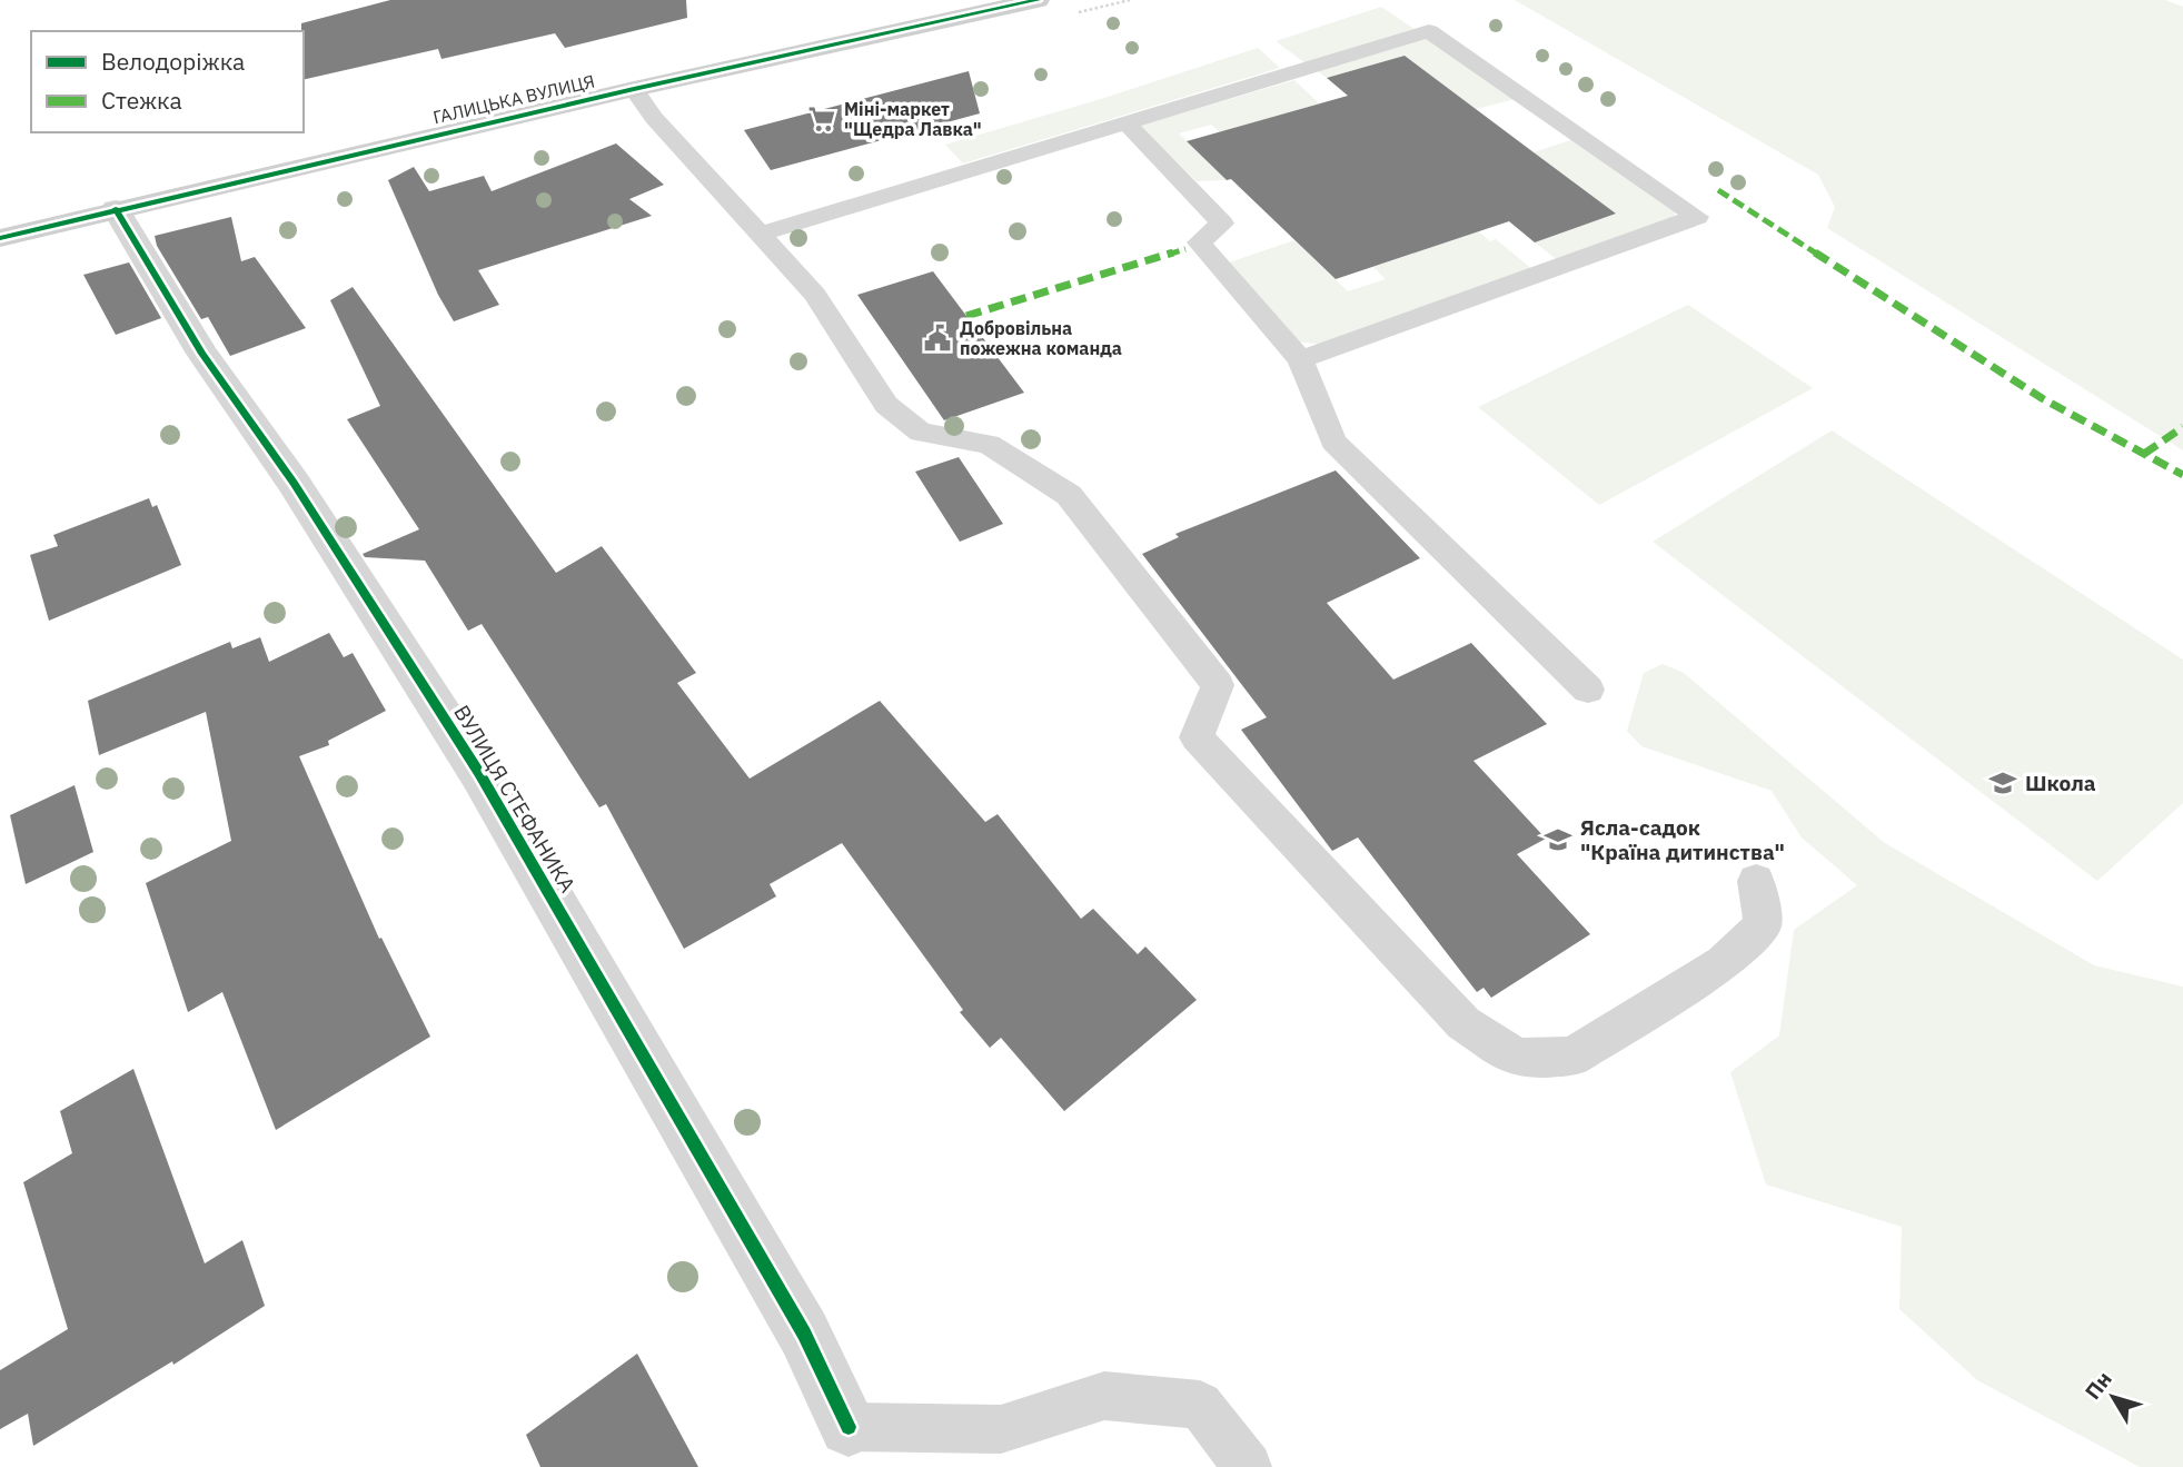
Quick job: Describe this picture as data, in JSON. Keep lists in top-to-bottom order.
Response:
{
  "streets": {
    "street": ["ГАЛИЦЬКА ВУЛИЦЯ", "ВУЛИЦЯ СТЕФАНИКА"]
  },
  "crossings": [
    ["ГАЛИЦЬКА ВУЛИЦЯ", "ВУЛИЦЯ СТЕФАНИКА"]
  ],
  "places": {
    "supermarket": ["Міні-маркет \"Щедра Лавка\""],
    "public building": ["Добровільна пожежна команда"],
    "school or university": ["Школа", "Ясла-садок \"Країна дитинства\""]
  },
  "legend": ["Велодоріжка", "Стежка"],
  "north": "top left"
}
